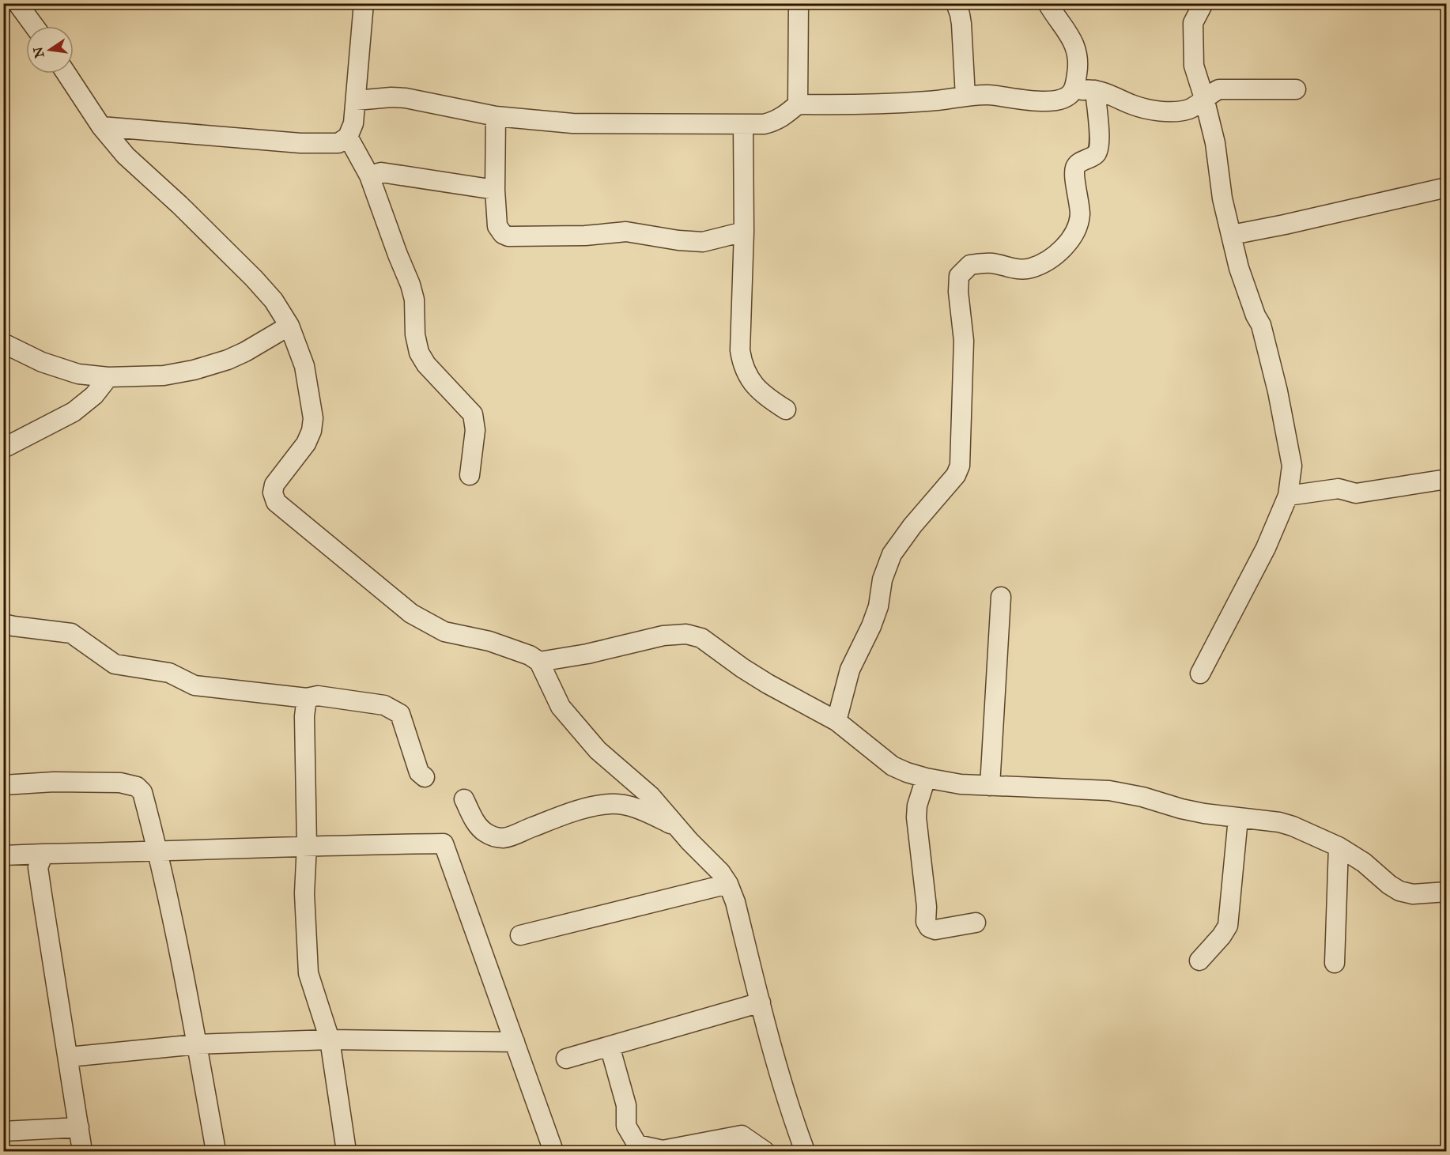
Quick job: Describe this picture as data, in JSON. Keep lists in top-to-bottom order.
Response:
{
  "north": "left"
}
